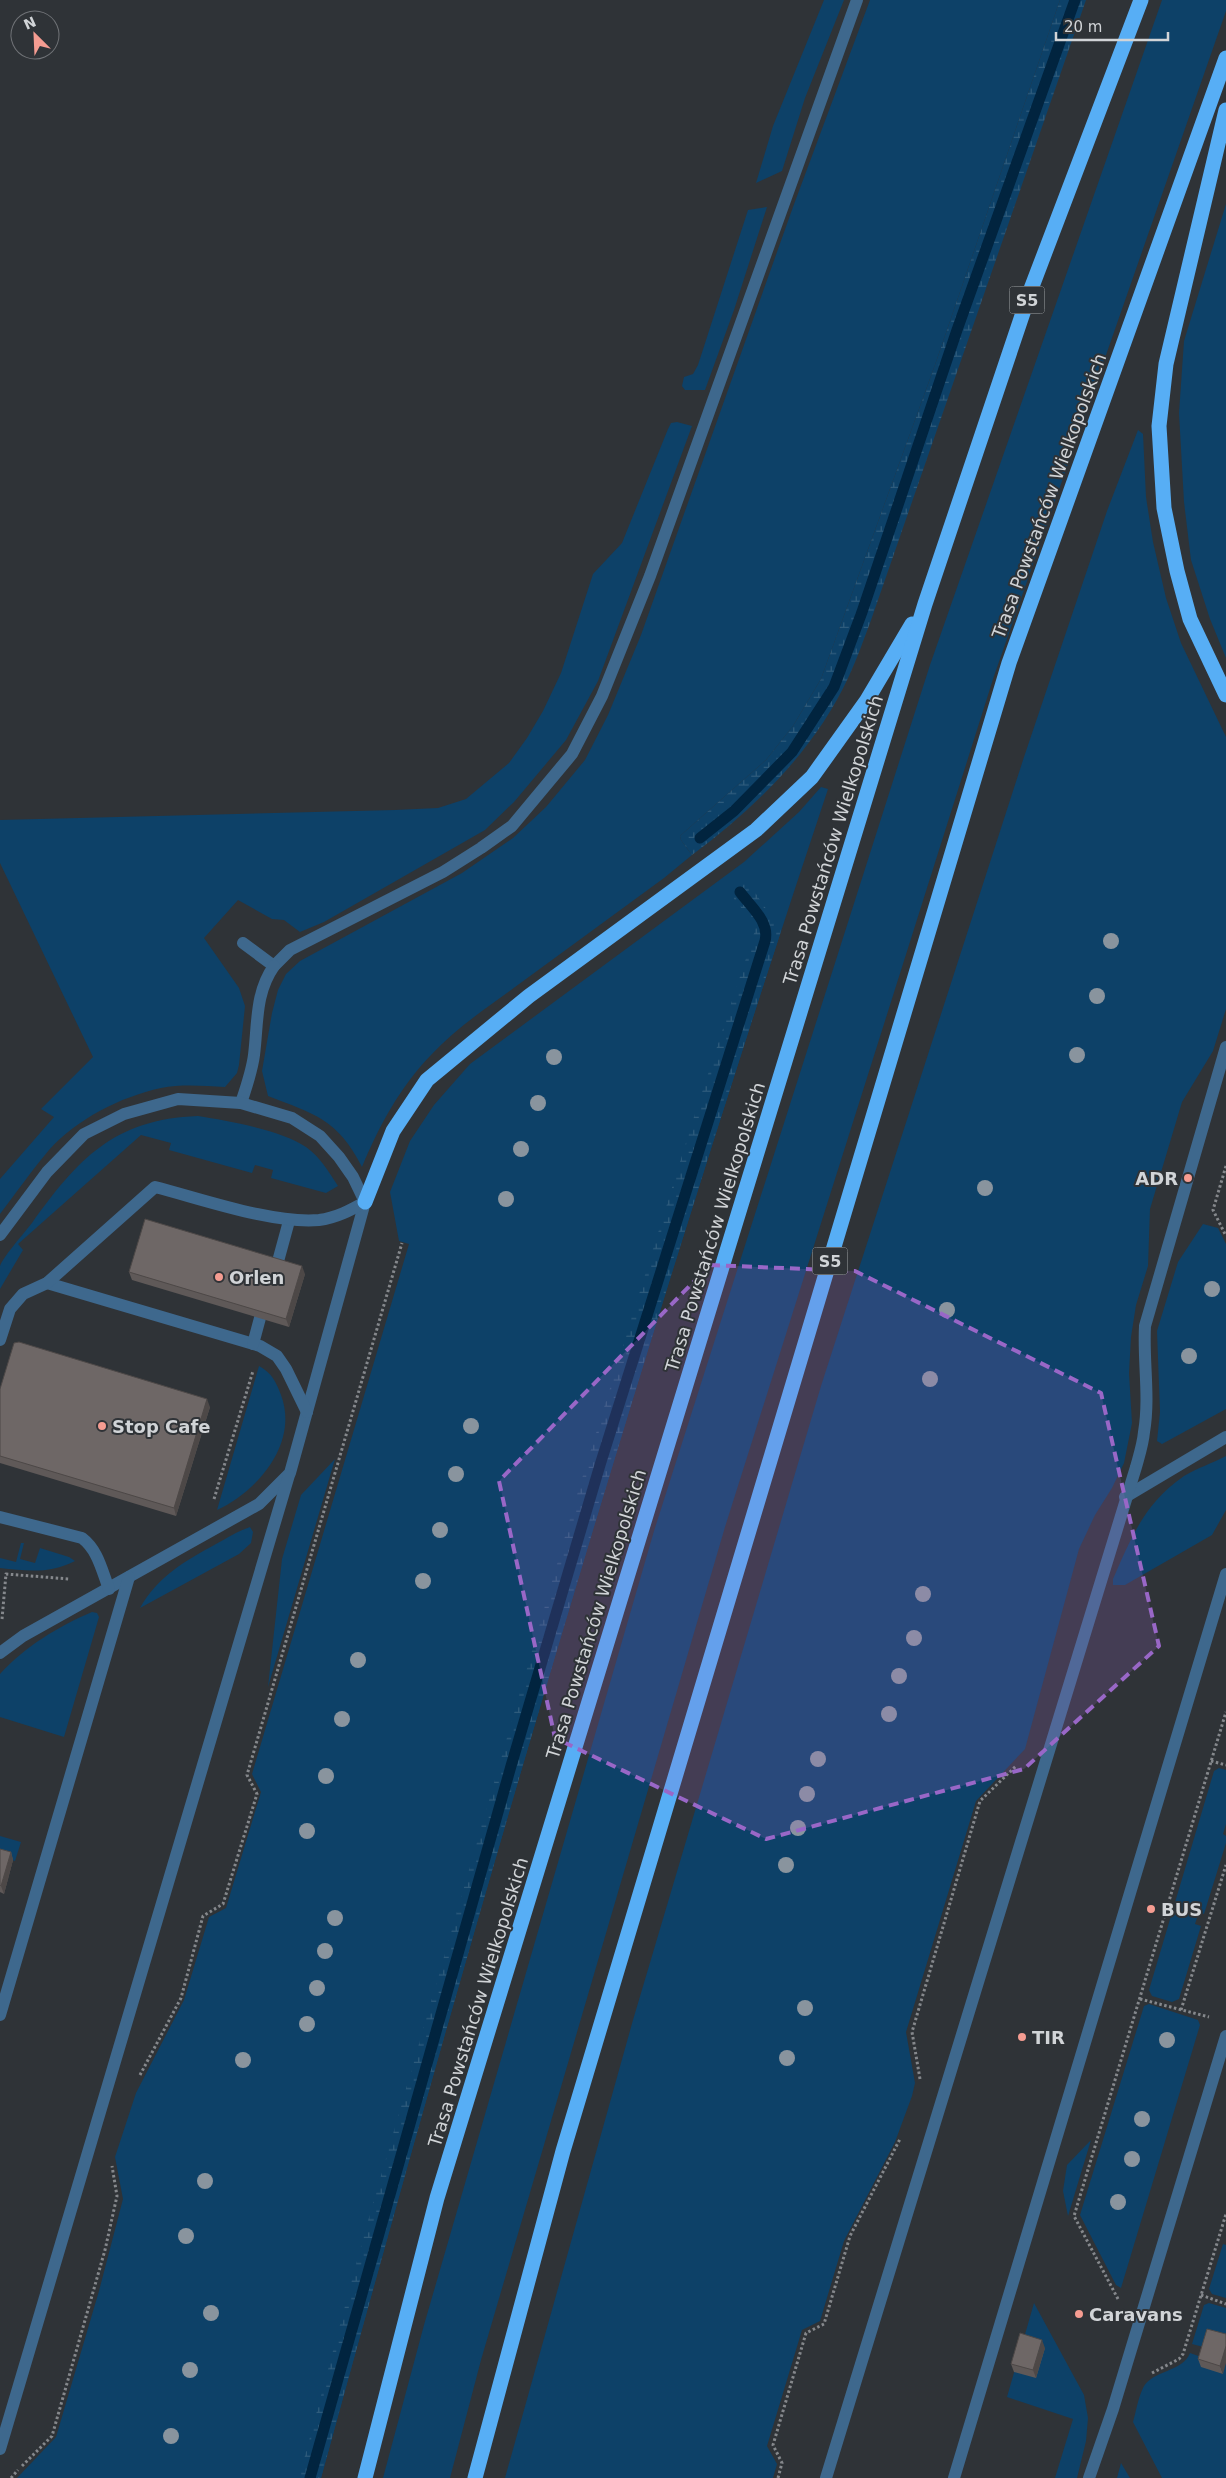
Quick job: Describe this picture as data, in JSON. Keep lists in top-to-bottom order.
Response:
{
  "streets": {
    "highway": ["S5", "Trasa Powstańców Wielkopolskich"]
  },
  "places": [
    "ADR",
    "Orlen",
    "Stop Cafe",
    "BUS",
    "TIR",
    "Caravans"
  ],
  "scale_bar": "20 m",
  "north": "top left"
}
